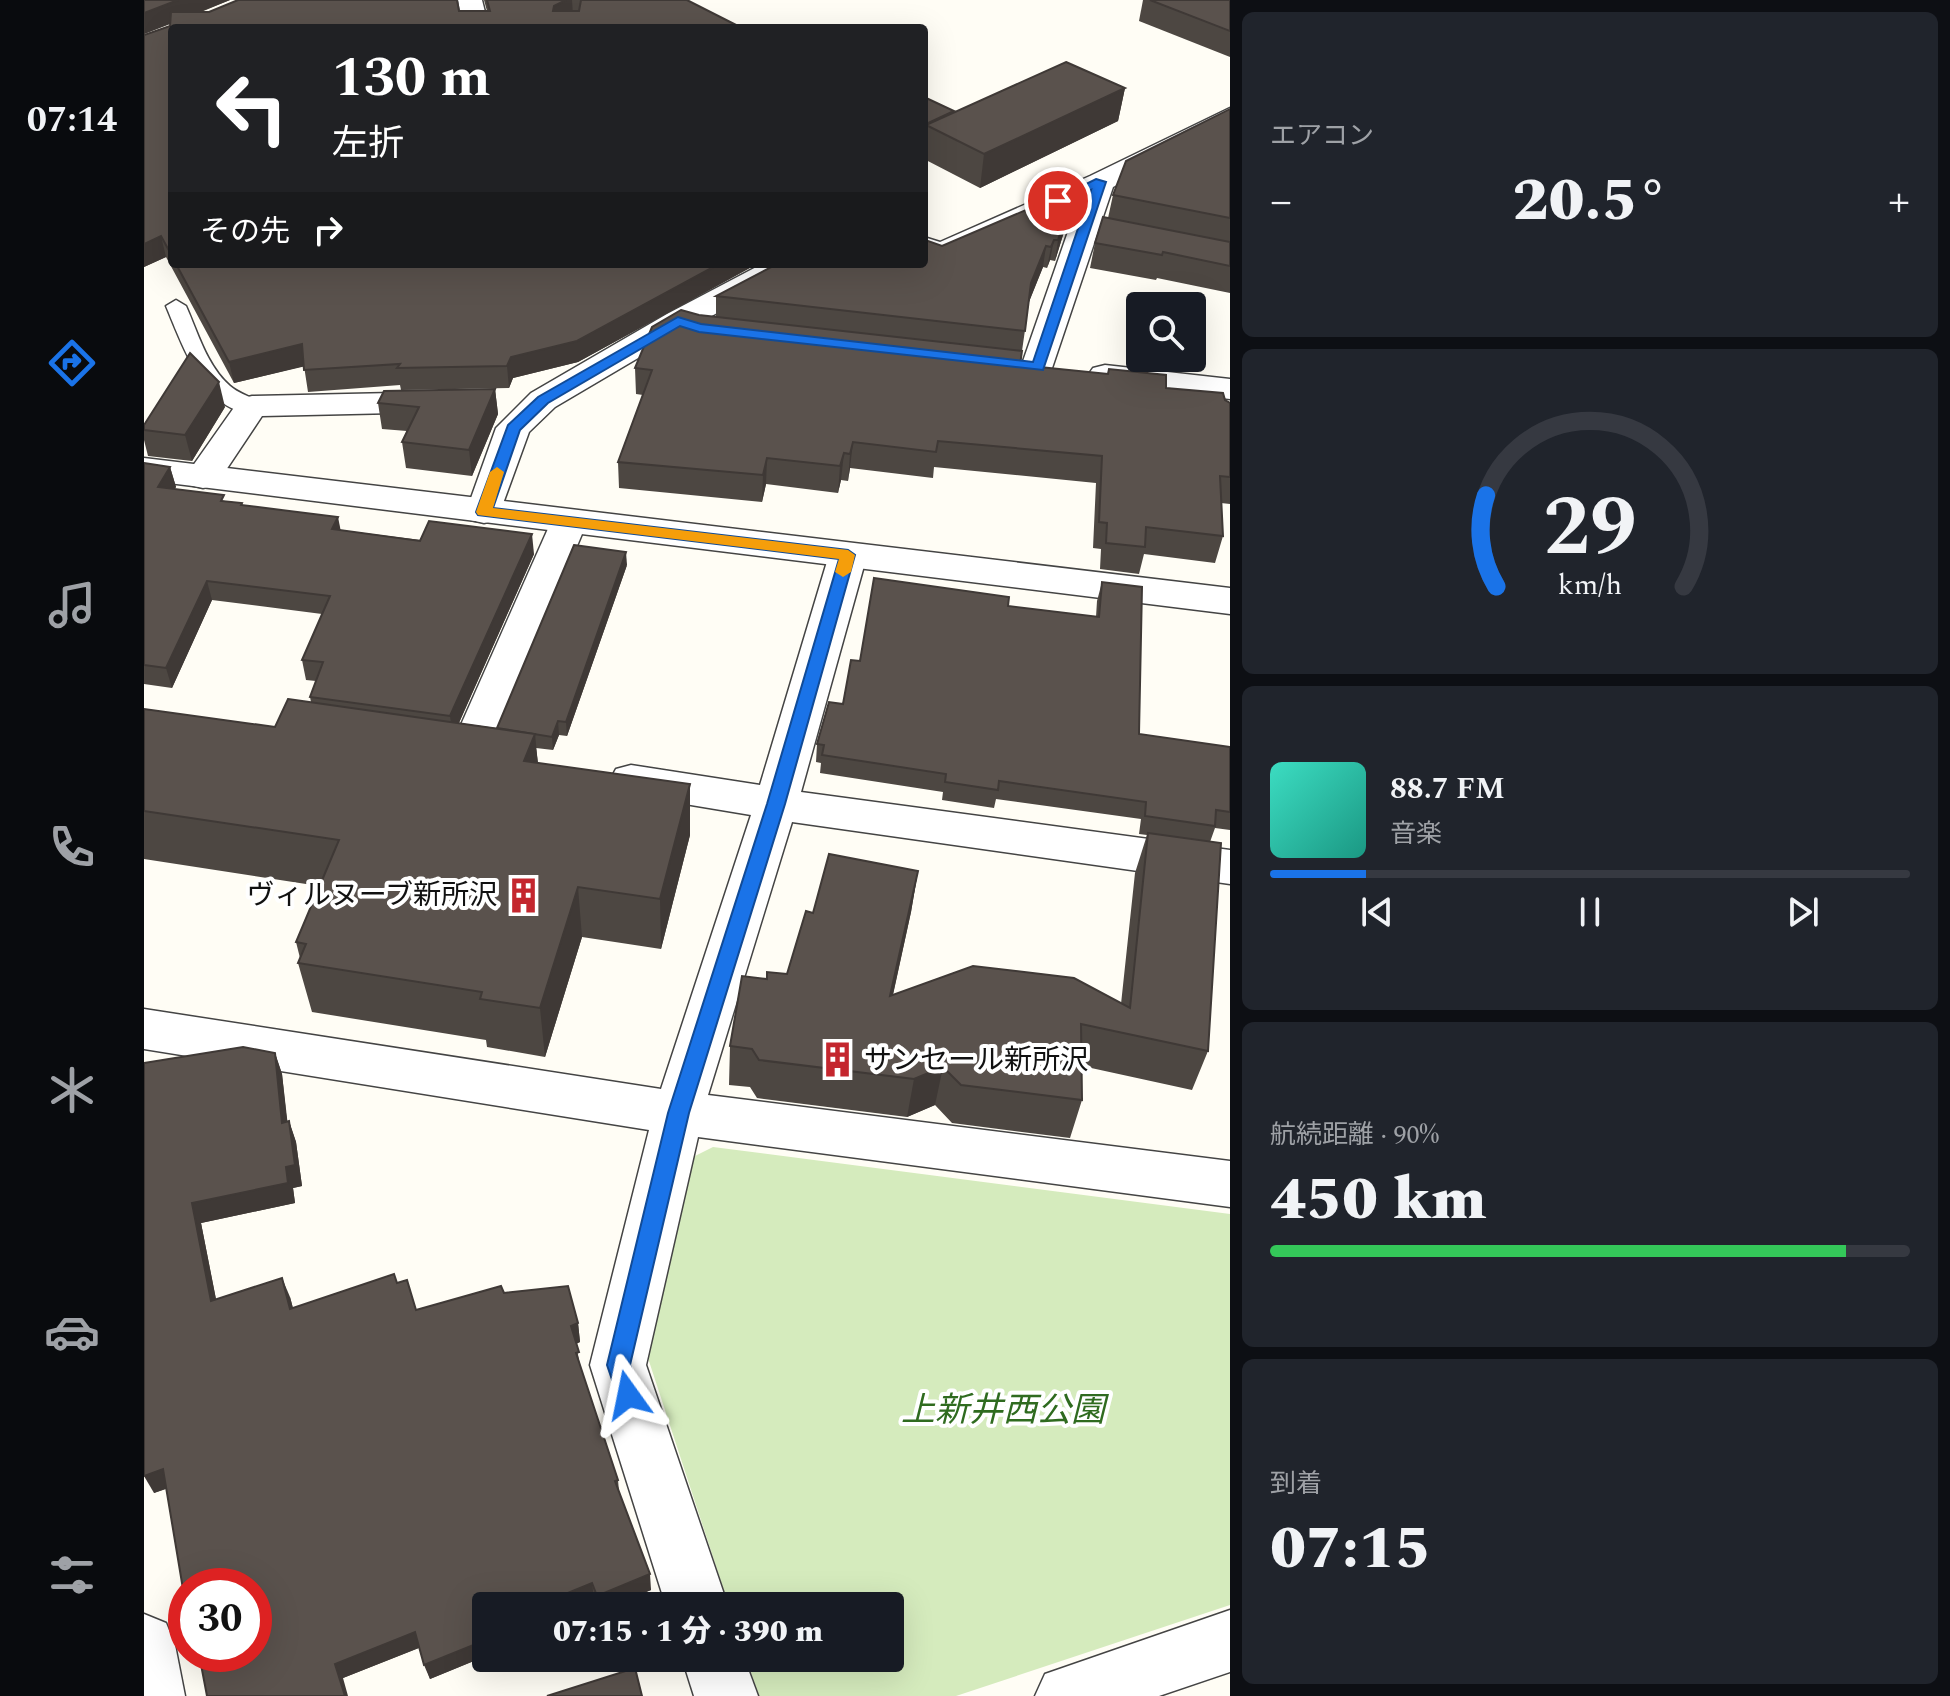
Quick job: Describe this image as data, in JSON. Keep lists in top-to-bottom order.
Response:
{
  "parks": ["上新井西公園"],
  "places": {
    "building": ["ヴィルヌーブ新所沢", "サンセール新所沢"]
  },
  "page": {
    "tabs": "07:14",
    "tile": [
      "エアコン",
      ["航続距離 · 90%", "450 km"],
      ["到着", "07:15"]
    ],
    "turn": ["130 m", "左折"],
    "heat": ["−", "20.5°", "+"],
    "then": "その先",
    "song": ["88.7 FM", "音楽"],
    "limit": "30",
    "trip": "07:15 · 1 分 · 390 m",
    "gauge": ["29", "km/h"]
  }
}
